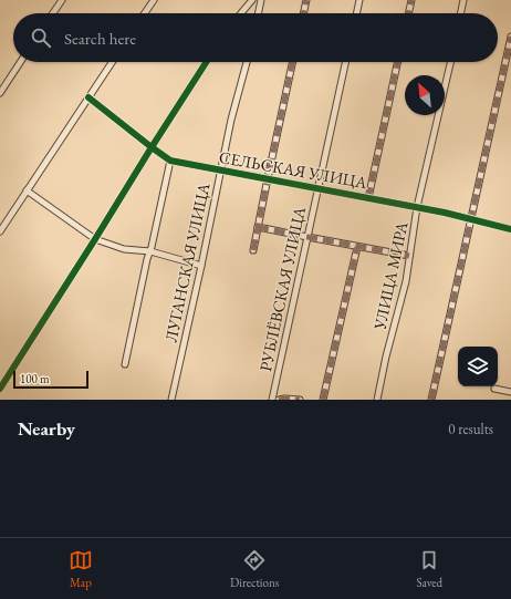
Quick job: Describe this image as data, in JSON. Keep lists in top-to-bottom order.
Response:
{
  "streets": {
    "street": [
      "СЕЛЬСКАЯ УЛИЦА",
      "ЛУГАНСКАЯ УЛИЦА",
      "УЛИЦА МИРА",
      "РУБЛЁВСКАЯ УЛИЦА"
    ]
  },
  "crossings": [
    ["СЕЛЬСКАЯ УЛИЦА", "ЛУГАНСКАЯ УЛИЦА"],
    ["СЕЛЬСКАЯ УЛИЦА", "УЛИЦА МИРА"],
    ["СЕЛЬСКАЯ УЛИЦА", "РУБЛЁВСКАЯ УЛИЦА"]
  ],
  "scale_bar": "100 m",
  "north": "top left",
  "page": {
    "search": "Search here",
    "scale": "100 m",
    "heading": ["Nearby", "0 results"],
    "nav": ["Map", "Directions", "Saved"]
  }
}
